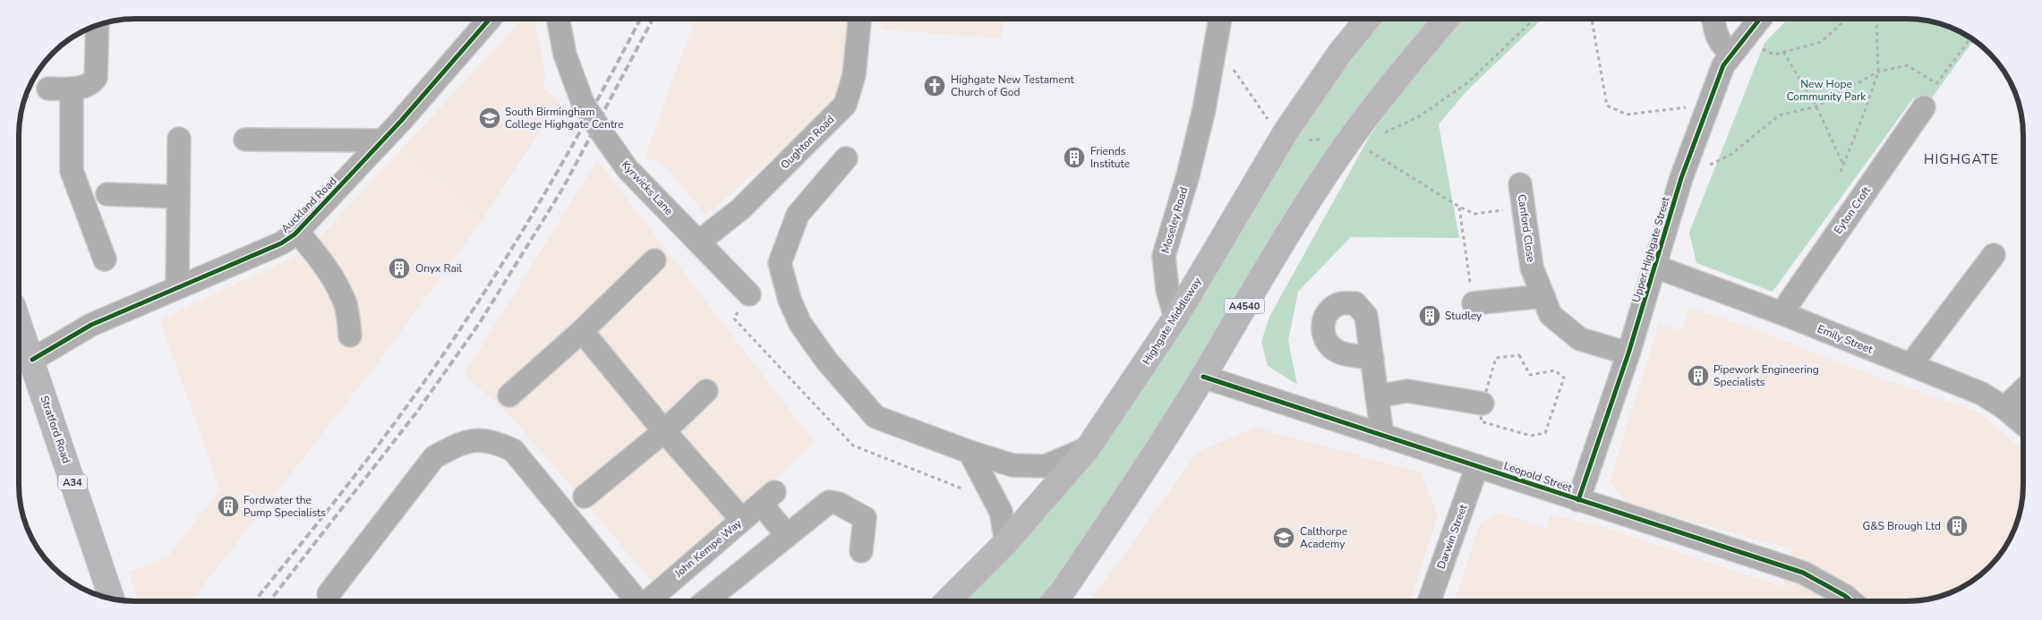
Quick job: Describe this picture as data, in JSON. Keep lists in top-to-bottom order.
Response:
{
  "streets": {
    "highway": [
      "A4540",
      "Highgate Middleway",
      "Stratford Road",
      "A34"
    ],
    "street": [
      "Oughton Road",
      "Kyrwicks Lane",
      "Auckland Road",
      "Eyton Croft",
      "Moseley Road",
      "Canford Close",
      "Upper Highgate Street",
      "Emily Street",
      "Leopold Street",
      "Darwin Street",
      "John Kempe Way"
    ]
  },
  "crossings": [
    ["Oughton Road", "Kyrwicks Lane"],
    ["Auckland Road", "Stratford Road"],
    ["Eyton Croft", "Emily Street"],
    ["Moseley Road", "Highgate Middleway"],
    ["Canford Close", "Upper Highgate Street"],
    ["Upper Highgate Street", "Emily Street"],
    ["Upper Highgate Street", "Leopold Street"],
    ["A4540", "Leopold Street"],
    ["Leopold Street", "Darwin Street"]
  ],
  "districts": ["HIGHGATE"],
  "parks": ["New Hope Community Park"],
  "places": {
    "church": ["Highgate New Testament Church of God"],
    "school or university": ["South Birmingham College Highgate Centre", "Calthorpe Academy"],
    "building": [
      "Friends Institute",
      "Onyx Rail",
      "Studley",
      "Pipework Engineering Specialists",
      "Fordwater the Pump Specialists",
      "G&S Brough Ltd"
    ]
  }
}
